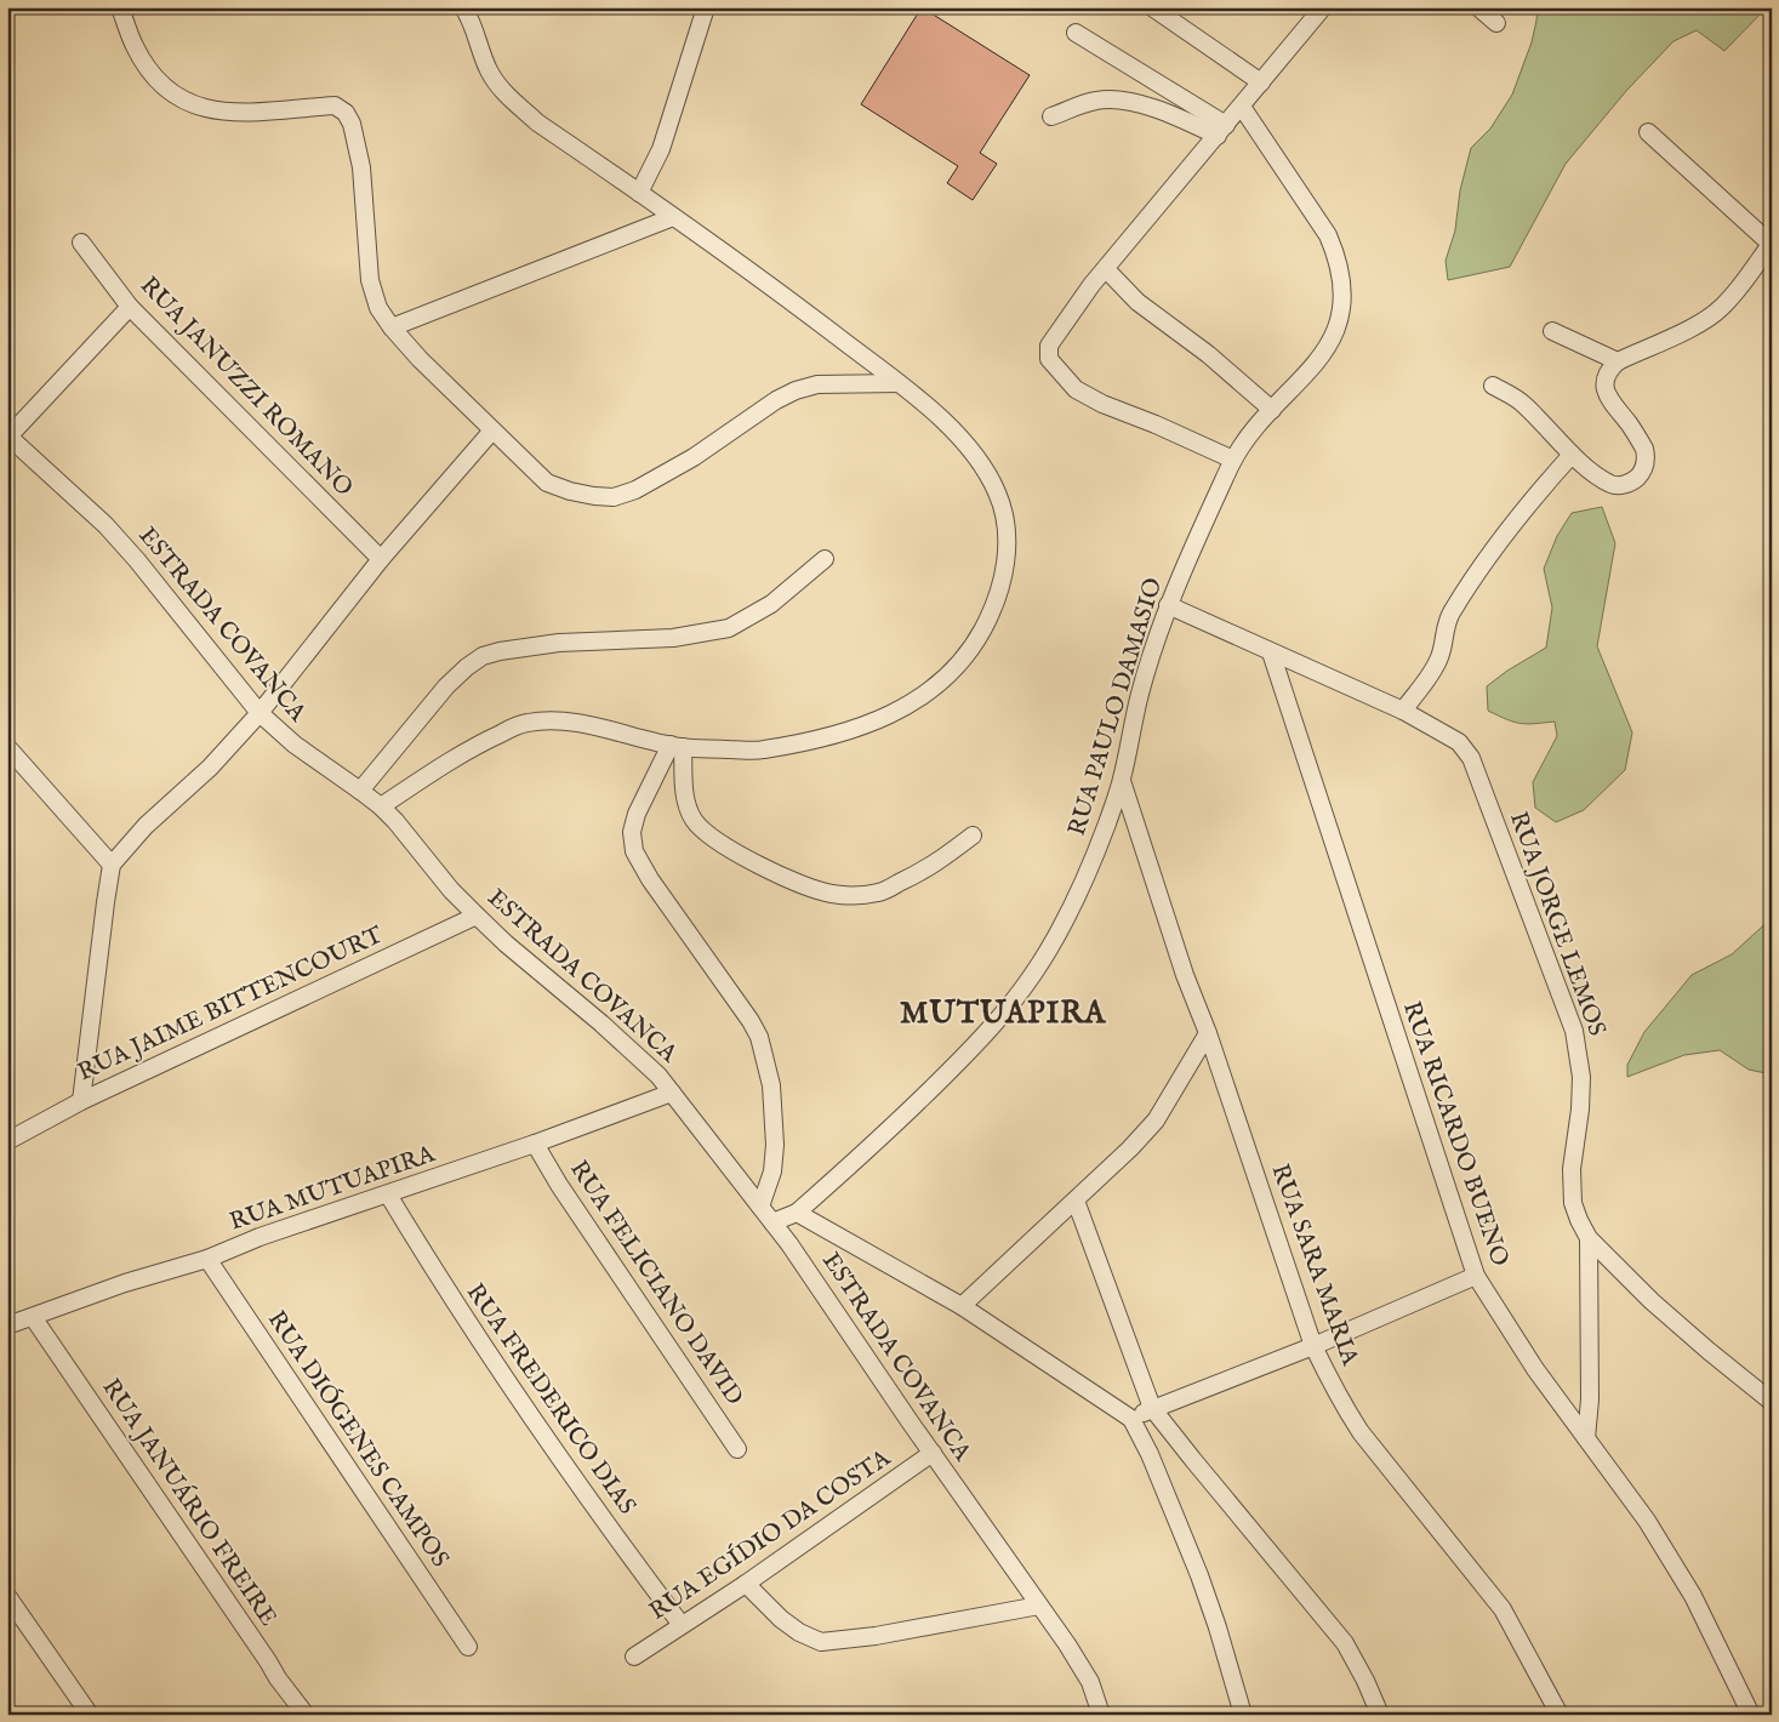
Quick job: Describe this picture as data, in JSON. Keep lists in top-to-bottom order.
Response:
{
  "streets": {
    "street": [
      "RUA JANUZZI ROMANO",
      "ESTRADA COVANCA",
      "RUA PAULO DAMASIO",
      "RUA JORGE LEMOS",
      "RUA JAIME BITTENCOURT",
      "RUA RICARDO BUENO",
      "RUA MUTUAPIRA",
      "RUA SARA MARIA",
      "RUA FELICIANO DAVID",
      "RUA FREDERICO DIAS",
      "RUA DIÓGENES CAMPOS",
      "RUA JANUÁRIO FREIRE",
      "RUA EGÍDIO DA COSTA"
    ]
  },
  "crossings": [
    ["ESTRADA COVANCA", "RUA PAULO DAMASIO"],
    ["ESTRADA COVANCA", "RUA JAIME BITTENCOURT"],
    ["ESTRADA COVANCA", "RUA MUTUAPIRA"],
    ["ESTRADA COVANCA", "RUA EGÍDIO DA COSTA"],
    ["RUA PAULO DAMASIO", "RUA JORGE LEMOS"],
    ["RUA PAULO DAMASIO", "RUA SARA MARIA"],
    ["RUA JORGE LEMOS", "RUA RICARDO BUENO"],
    ["RUA MUTUAPIRA", "RUA FELICIANO DAVID"],
    ["RUA MUTUAPIRA", "RUA FREDERICO DIAS"],
    ["RUA MUTUAPIRA", "RUA DIÓGENES CAMPOS"],
    ["RUA MUTUAPIRA", "RUA JANUÁRIO FREIRE"],
    ["RUA FREDERICO DIAS", "RUA EGÍDIO DA COSTA"]
  ],
  "districts": ["MUTUAPIRA"]
}
